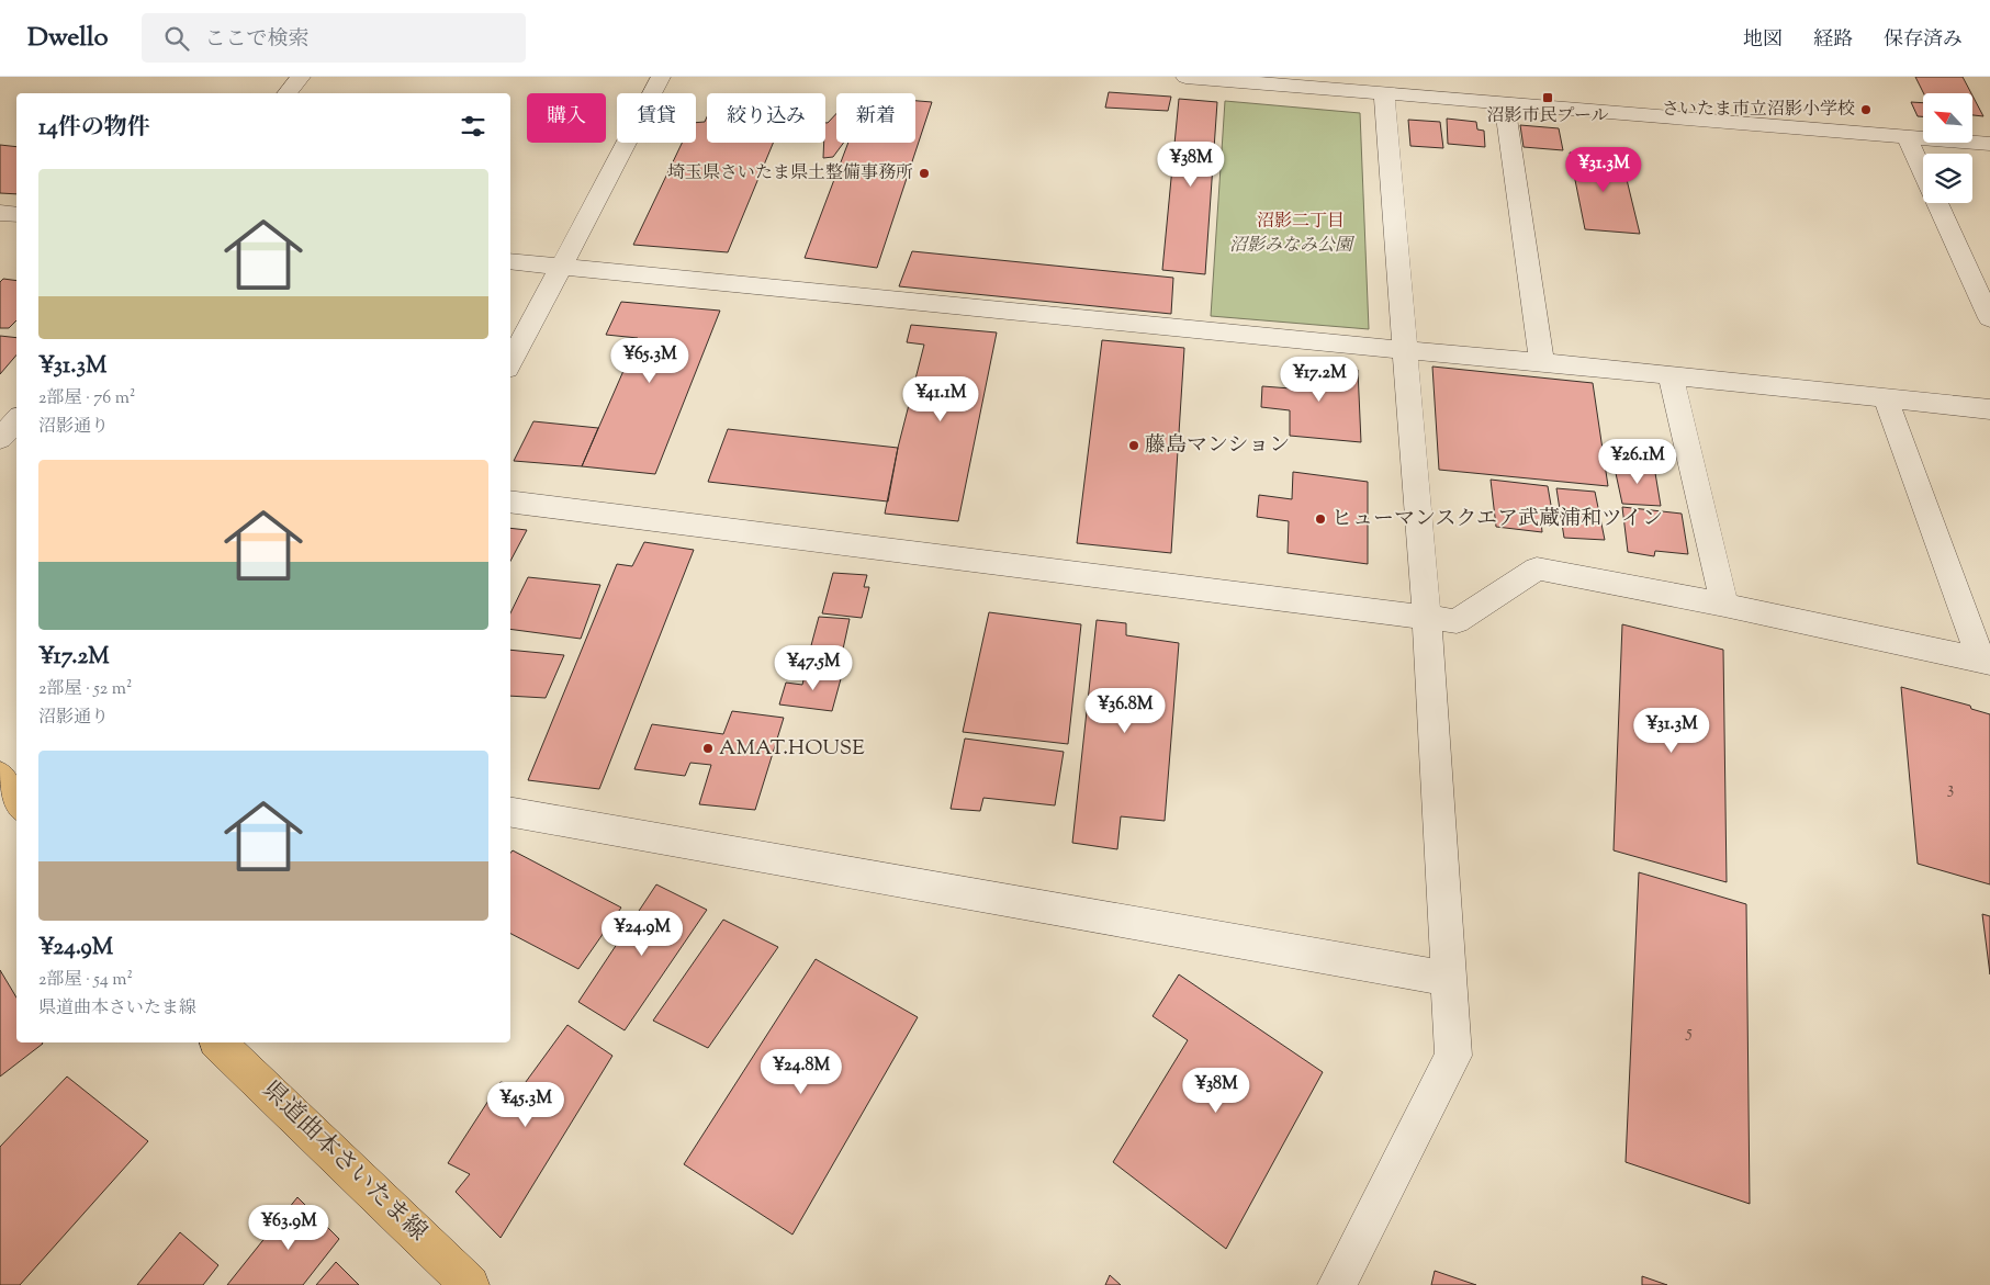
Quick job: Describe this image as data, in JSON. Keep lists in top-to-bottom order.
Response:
{
  "streets": {
    "main road": ["県道曲本さいたま線"]
  },
  "districts": ["沼影二丁目"],
  "parks": ["沼影みなみ公園"],
  "places": {
    "transit": ["沼影市民プール"],
    "other": [
      "さいたま市立沼影小学校",
      "埼玉県さいたま県土整備事務所",
      "藤島マンション",
      "ヒューマンスクエア武蔵浦和ツイン",
      "AMAT.HOUSE"
    ]
  },
  "house_numbers": ["3", "5"],
  "north": "top left",
  "page": {
    "header": "Dwello",
    "search": "ここで検索",
    "nav": ["地図", "経路", "保存済み"],
    "chip": [
      "購入",
      "賃貸",
      "絞り込み",
      "新着"
    ],
    "heading": "14件の物件",
    "price": [
      "¥38M",
      "¥31.3M",
      "¥65.3M",
      "¥17.2M",
      "¥41.1M",
      "¥26.1M",
      "¥47.5M",
      "¥36.8M",
      "¥31.3M",
      "¥24.9M",
      "¥24.8M",
      "¥38M",
      "¥45.3M",
      "¥63.9M"
    ],
    "list": [
      {
        "name": "¥31.3M",
        "note": "2部屋 · 76 m² · 沼影通り"
      },
      {
        "name": "¥17.2M",
        "note": "2部屋 · 52 m² · 沼影通り"
      },
      {
        "name": "¥24.9M",
        "note": "2部屋 · 54 m² · 県道曲本さいたま線"
      }
    ]
  }
}
